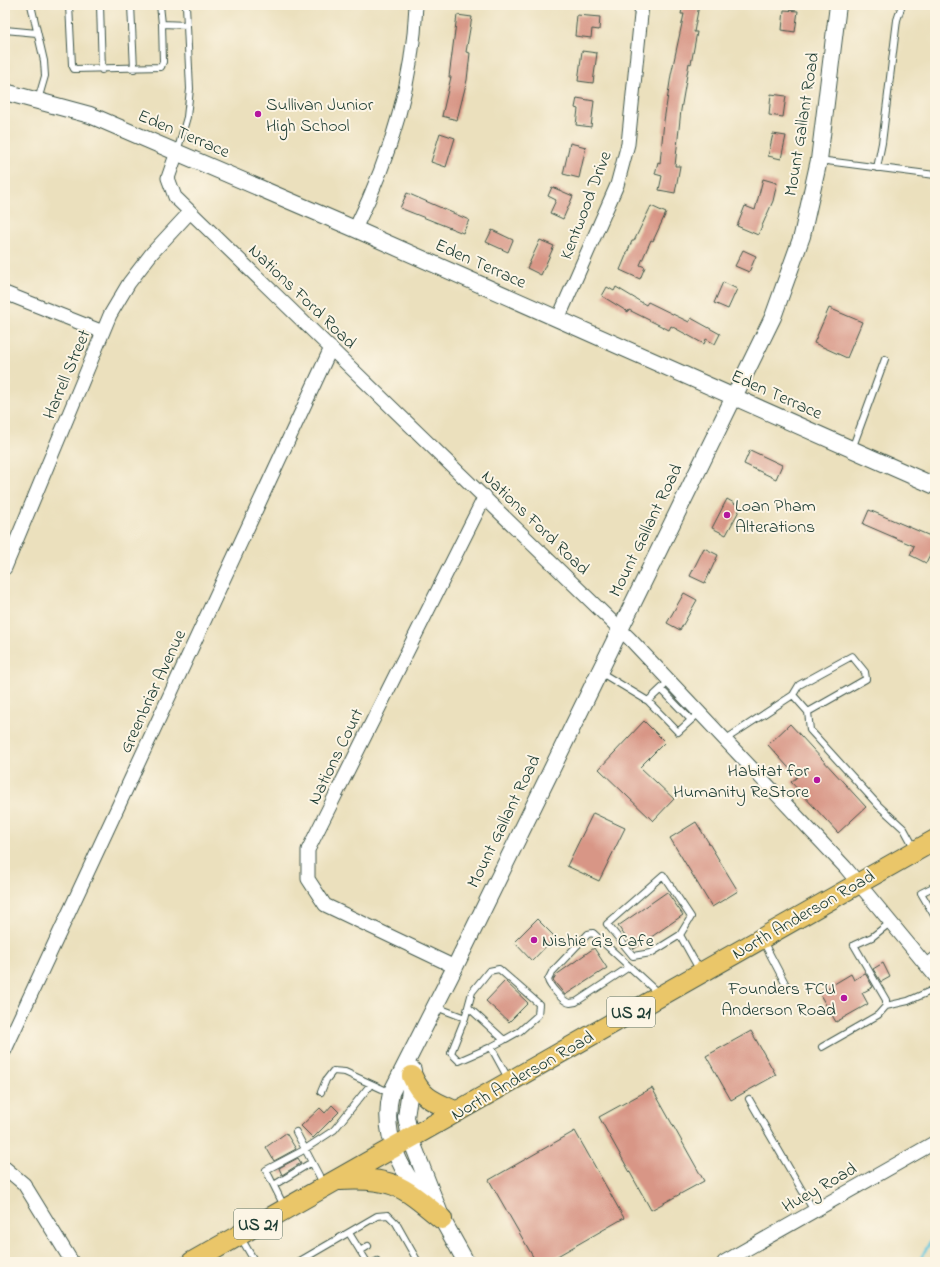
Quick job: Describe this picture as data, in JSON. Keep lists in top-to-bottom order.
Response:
{
  "streets": {
    "main road": ["North Anderson Road", "US 21"],
    "street": [
      "Mount Gallant Road",
      "Eden Terrace",
      "Kentwood Drive",
      "Nations Ford Road",
      "Harrell Street",
      "Greenbriar Avenue",
      "Nations Court",
      "Huey Road"
    ]
  },
  "crossings": [
    ["Mount Gallant Road", "Eden Terrace"],
    ["Mount Gallant Road", "Nations Ford Road"],
    ["Mount Gallant Road", "Nations Court"],
    ["Mount Gallant Road", "North Anderson Road"],
    ["Eden Terrace", "Kentwood Drive"],
    ["Eden Terrace", "Nations Ford Road"],
    ["Nations Ford Road", "Harrell Street"],
    ["Nations Ford Road", "Greenbriar Avenue"],
    ["Nations Ford Road", "Nations Court"],
    ["Nations Ford Road", "North Anderson Road"]
  ],
  "places": [
    "Sullivan Junior High School",
    "Loan Pham Alterations",
    "Habitat for Humanity ReStore",
    "Nishie G's Cafe",
    "Founders FCU Anderson Road"
  ]
}
